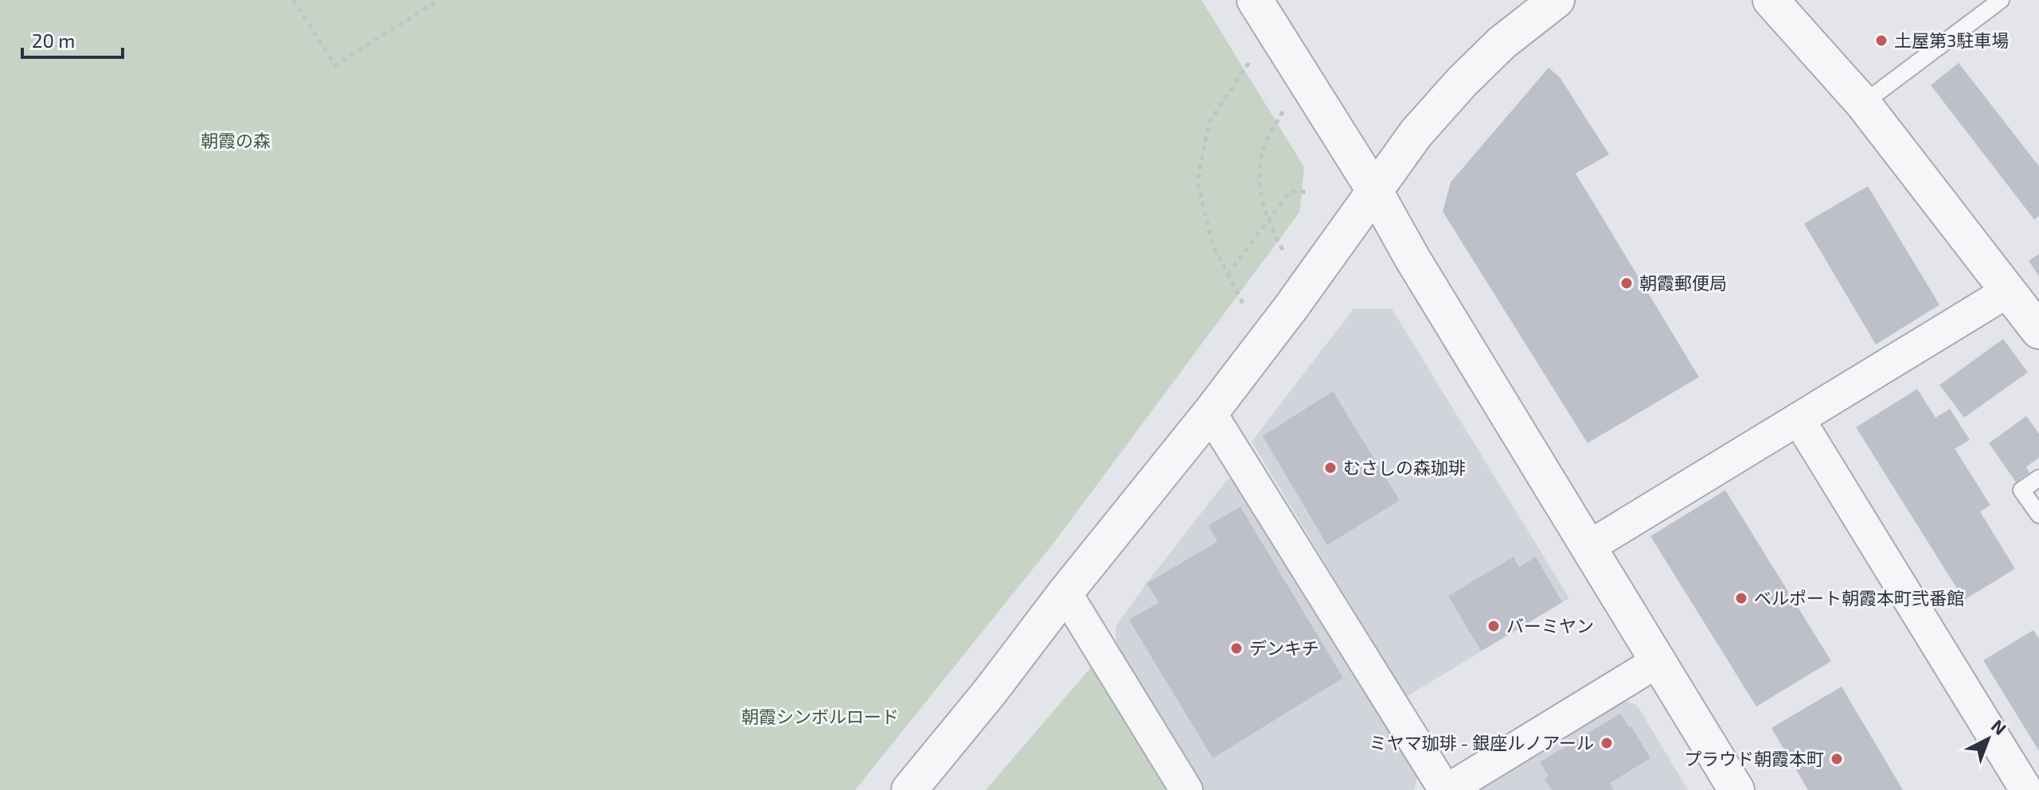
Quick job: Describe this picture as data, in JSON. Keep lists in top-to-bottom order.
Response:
{
  "parks": ["朝霞の森", "朝霞シンボルロード"],
  "places": [
    "土屋第3駐車場",
    "朝霞郵便局",
    "むさしの森珈琲",
    "ベルポート朝霞本町弐番館",
    "バーミヤン",
    "デンキチ",
    "ミヤマ珈琲 - 銀座ルノアール",
    "プラウド朝霞本町"
  ],
  "scale_bar": "20 m",
  "north": "top right"
}
